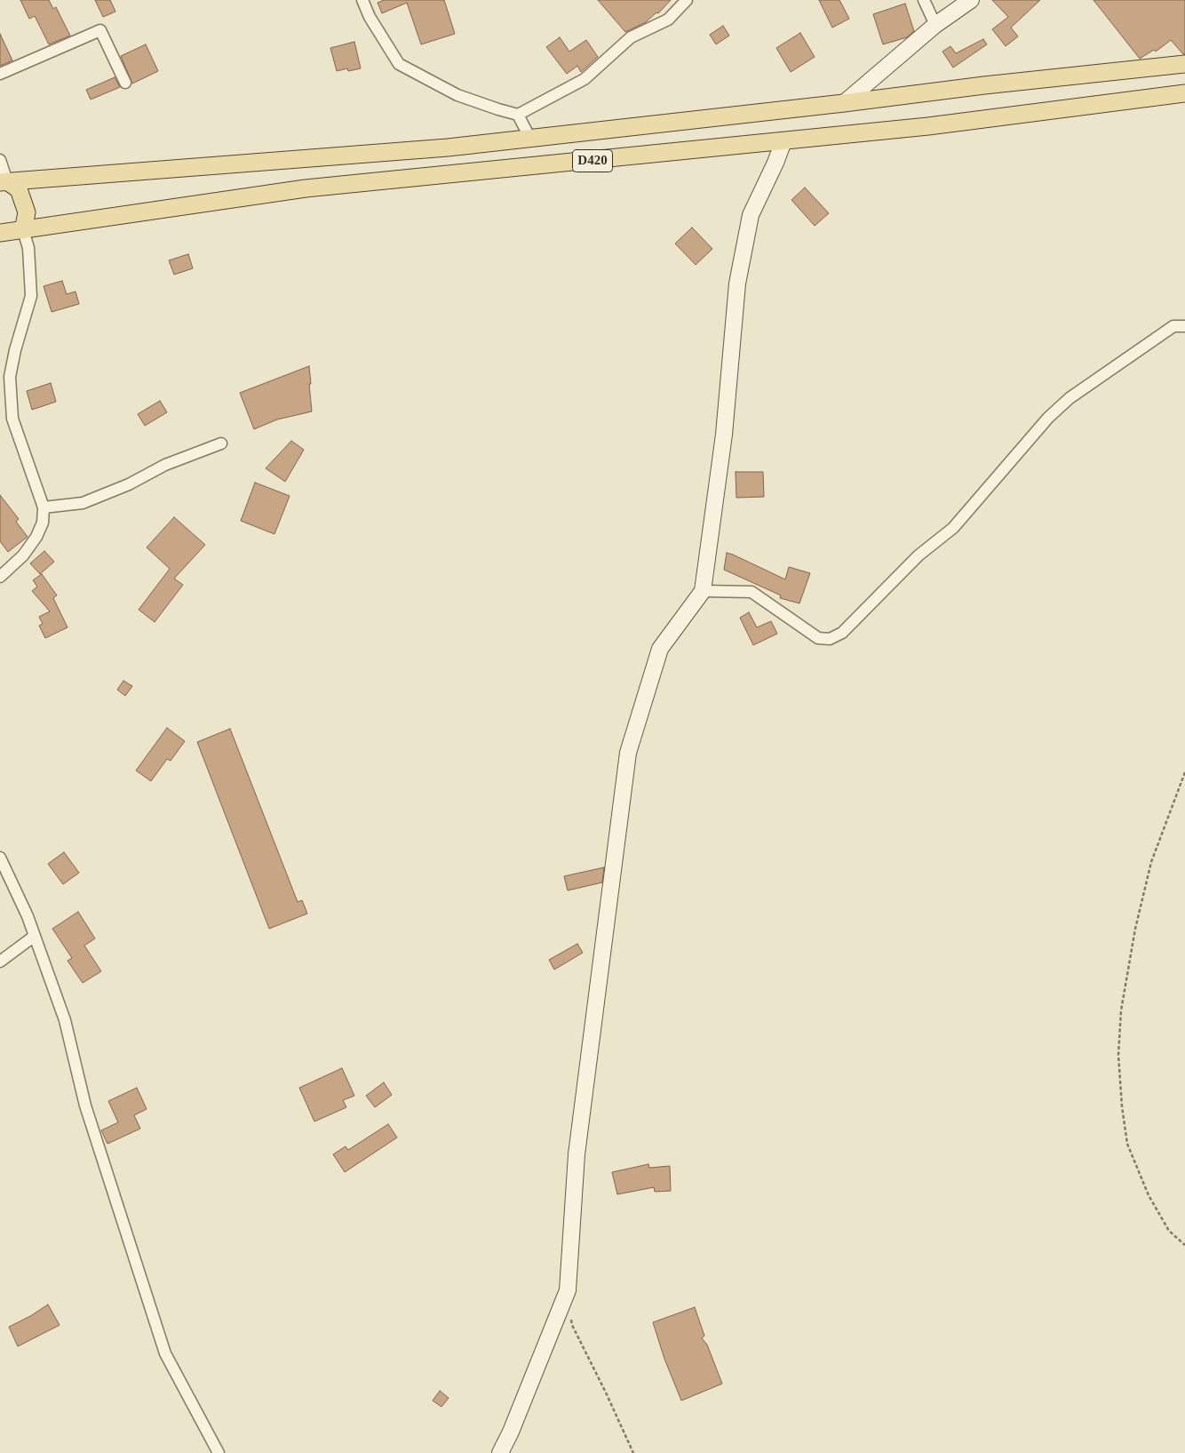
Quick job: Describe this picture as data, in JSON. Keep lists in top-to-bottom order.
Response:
{
  "streets": {
    "main road": ["D420"]
  }
}
